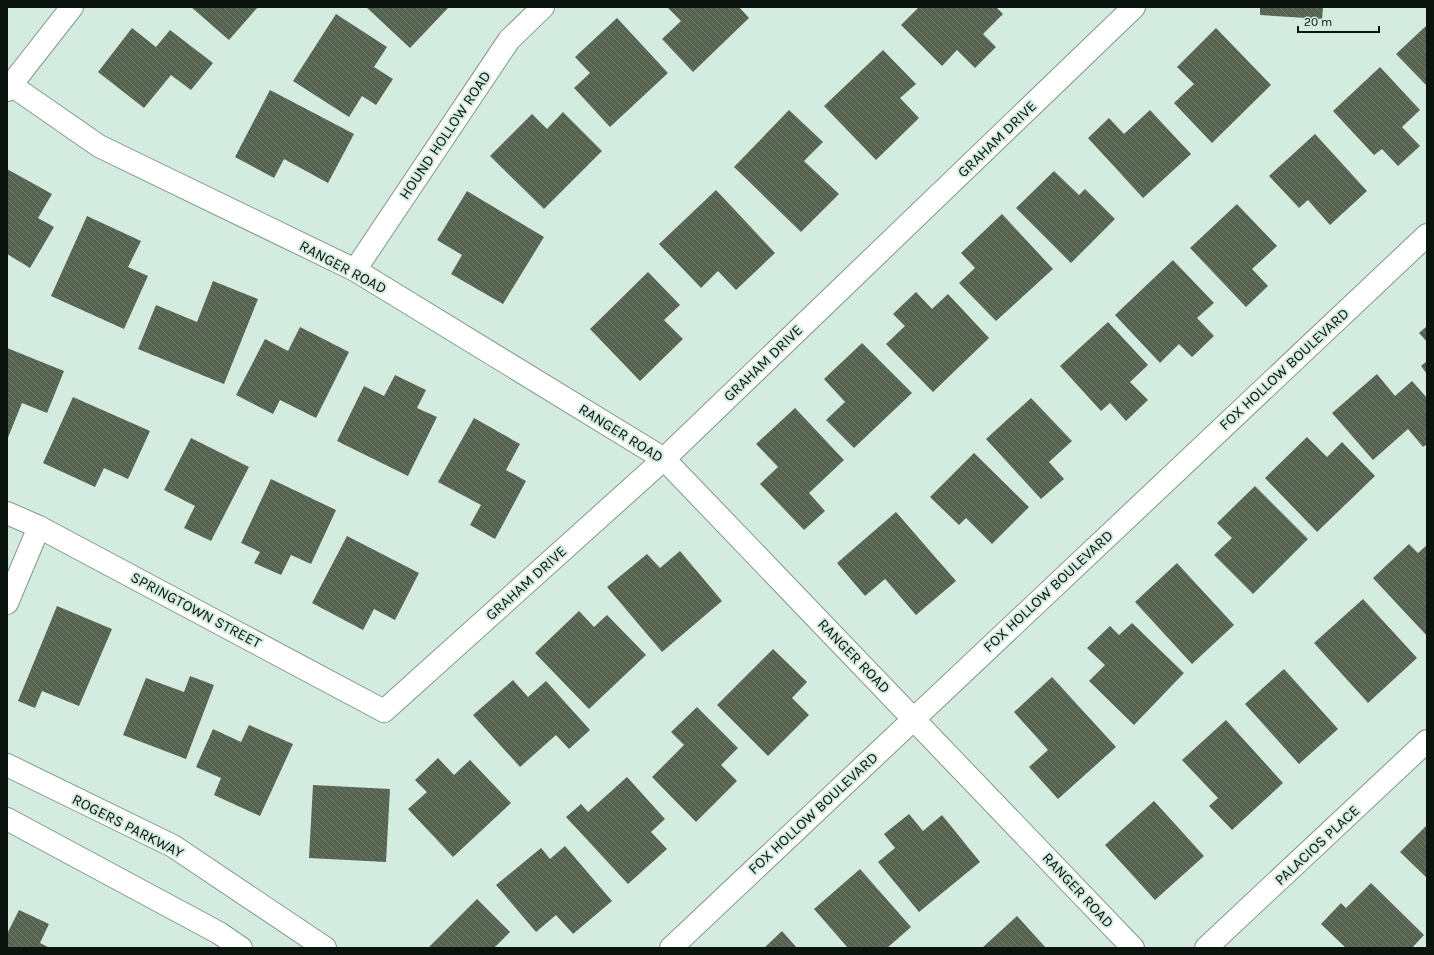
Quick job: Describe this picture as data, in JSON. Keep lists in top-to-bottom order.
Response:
{
  "streets": {
    "street": [
      "HOUND HOLLOW ROAD",
      "GRAHAM DRIVE",
      "RANGER ROAD",
      "FOX HOLLOW BOULEVARD",
      "SPRINGTOWN STREET",
      "ROGERS PARKWAY",
      "PALACIOS PLACE"
    ]
  },
  "crossings": [
    ["HOUND HOLLOW ROAD", "RANGER ROAD"],
    ["GRAHAM DRIVE", "RANGER ROAD"],
    ["GRAHAM DRIVE", "SPRINGTOWN STREET"],
    ["RANGER ROAD", "FOX HOLLOW BOULEVARD"]
  ],
  "scale_bar": "20 m"
}
